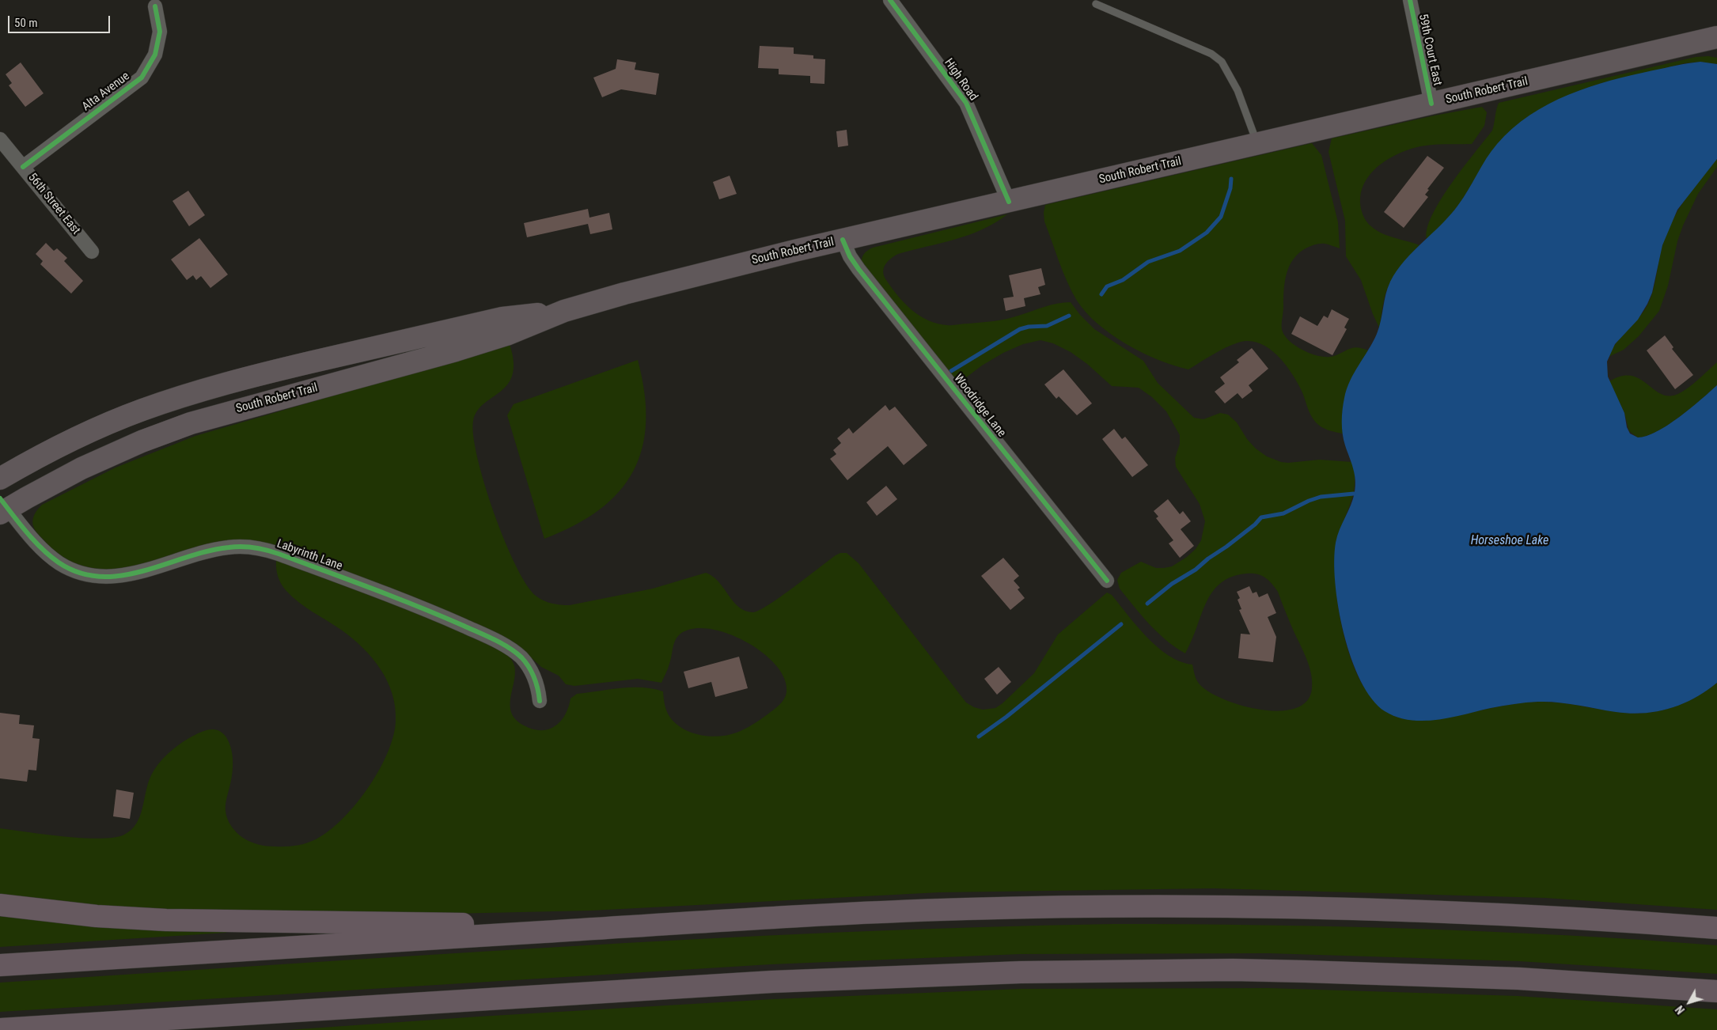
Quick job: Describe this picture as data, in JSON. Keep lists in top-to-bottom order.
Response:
{
  "streets": {
    "main road": ["South Robert Trail"],
    "street": [
      "59th Court East",
      "High Road",
      "Alta Avenue",
      "56th Street East",
      "Woodridge Lane",
      "Labyrinth Lane"
    ]
  },
  "crossings": [
    ["59th Court East", "South Robert Trail"],
    ["High Road", "South Robert Trail"],
    ["South Robert Trail", "Woodridge Lane"],
    ["South Robert Trail", "Labyrinth Lane"],
    ["Alta Avenue", "56th Street East"]
  ],
  "water": ["Horseshoe Lake"],
  "scale_bar": "50 m",
  "north": "bottom left"
}
